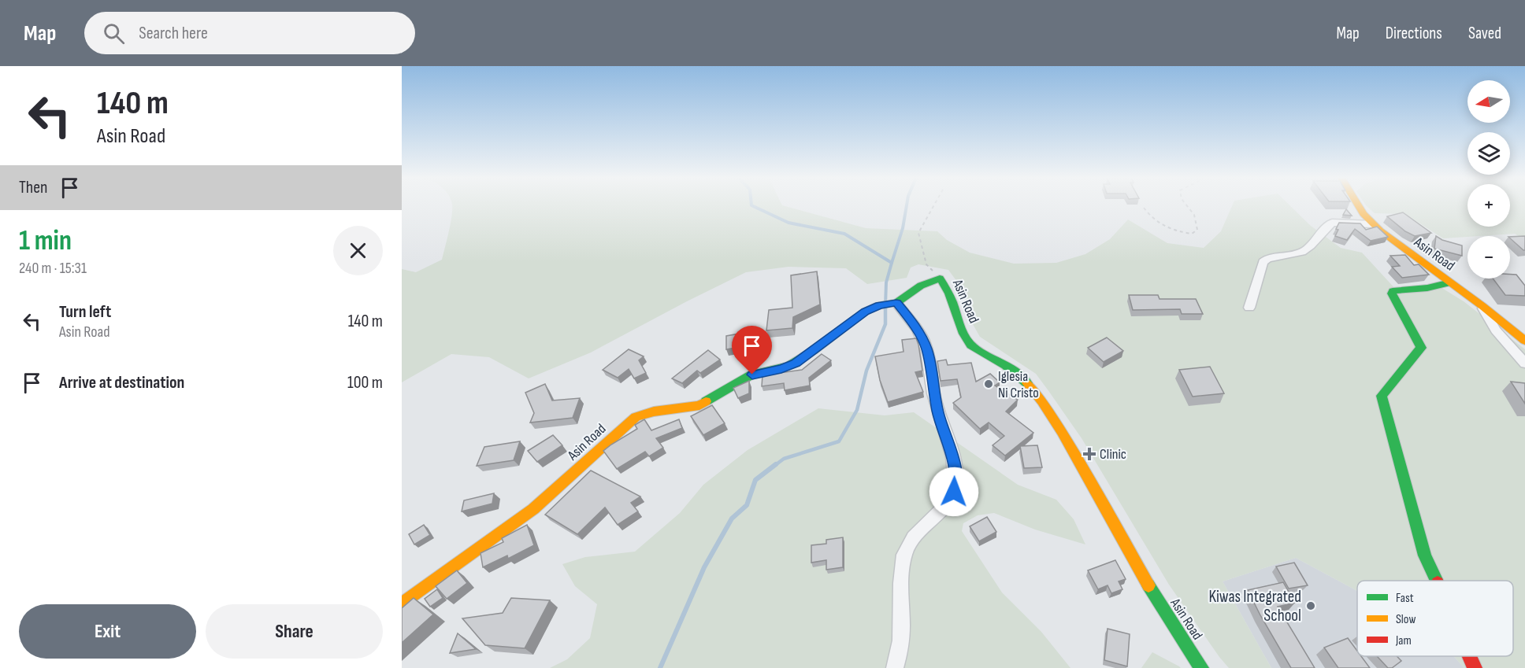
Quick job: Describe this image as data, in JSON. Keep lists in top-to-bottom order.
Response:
{
  "streets": {
    "main road": ["Asin Road"]
  },
  "places": {
    "other": ["Iglesia Ni Cristo", "Kiwas Integrated School"],
    "health": ["Clinic"]
  },
  "legend": ["Fast", "Slow", "Jam"],
  "north": "left",
  "page": {
    "header": "Map",
    "search": "Search here",
    "nav": ["Map", "Directions", "Saved"],
    "turn": ["140 m", "Asin Road"],
    "map_buttons": ["+", "−"],
    "then": "Then",
    "heading": ["1 min", "240 m · 15:31"],
    "list": [
      {
        "name": "Turn left",
        "note": "Asin Road",
        "value": "140 m"
      },
      {
        "name": "Arrive at destination",
        "value": "100 m"
      }
    ],
    "buttons": ["Exit", "Share"]
  }
}
